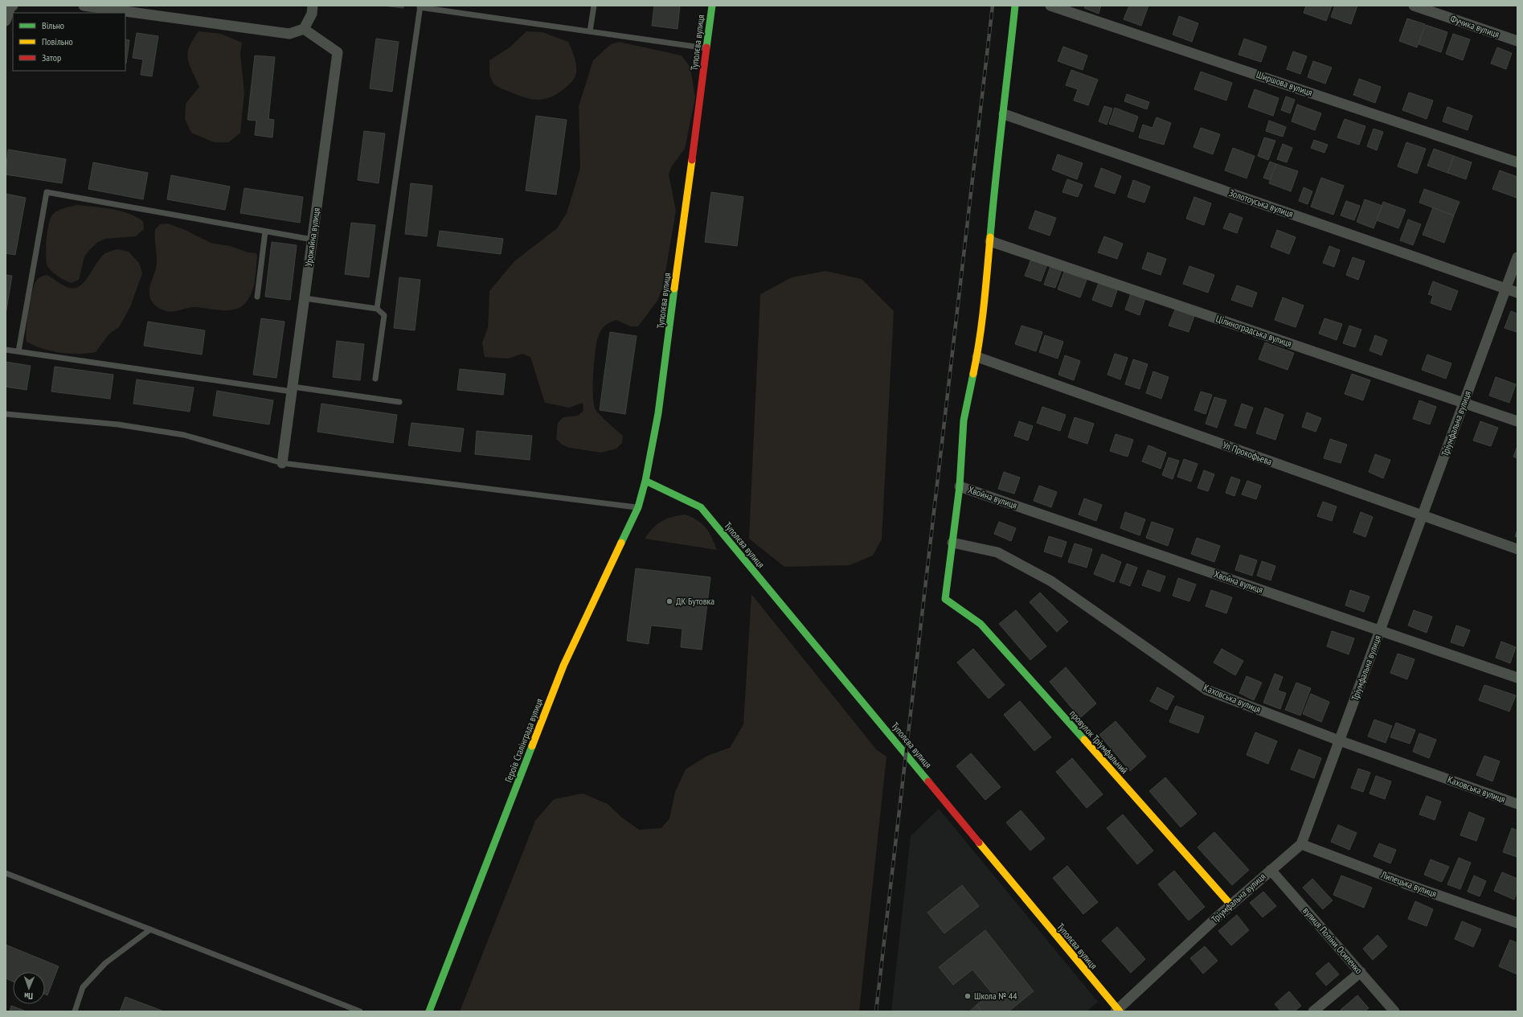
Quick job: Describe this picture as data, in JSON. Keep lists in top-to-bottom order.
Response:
{
  "streets": {
    "street": [
      "Фучика вулиця",
      "Туполєва вулиця",
      "Ширшова вулиця",
      "Золотоуська вулиця",
      "Урожайна вулиця",
      "Цілиноградська вулиця",
      "Тріумфальна вулиця",
      "Ул Прокофьева",
      "Хвойна вулиця",
      "Каховська вулиця",
      "Героїв Сталінграда вулиця",
      "провулок Тріумфальний",
      "Липецька вулиця",
      "вулиця Поліни Осипенко"
    ]
  },
  "crossings": [
    ["Туполєва вулиця", "Тріумфальна вулиця"],
    ["Туполєва вулиця", "Героїв Сталінграда вулиця"],
    ["Золотоуська вулиця", "Тріумфальна вулиця"],
    ["Цілиноградська вулиця", "Тріумфальна вулиця"],
    ["Тріумфальна вулиця", "Ул Прокофьева"],
    ["Тріумфальна вулиця", "Хвойна вулиця"],
    ["Тріумфальна вулиця", "Каховська вулиця"],
    ["Тріумфальна вулиця", "провулок Тріумфальний"],
    ["Тріумфальна вулиця", "Липецька вулиця"],
    ["Тріумфальна вулиця", "вулиця Поліни Осипенко"],
    ["Каховська вулиця", "провулок Тріумфальний"]
  ],
  "places": ["ДК Бутовка", "Школа № 44"],
  "legend": ["Вільно", "Повільно", "Затор"],
  "north": "bottom"
}
